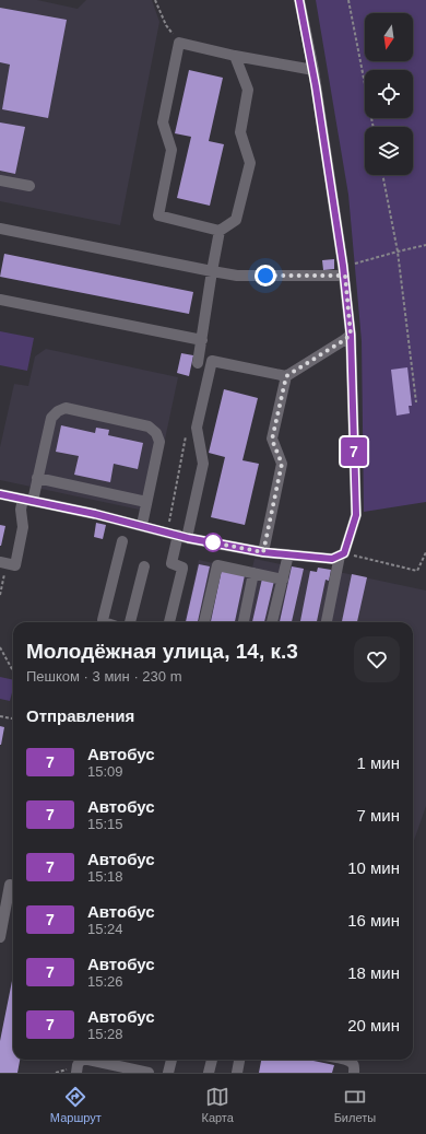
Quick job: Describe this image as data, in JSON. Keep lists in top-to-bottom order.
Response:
{
  "lines": ["bus line 7"],
  "north": "bottom",
  "page": {
    "on_map": "7",
    "heading": [
      ["Молодёжная улица, 14, к.3", "Пешком · 3 мин · 230 m"],
      "Отправления"
    ],
    "list": [
      {
        "mark": "7",
        "name": "Автобус",
        "note": "15:09",
        "value": "1 мин"
      },
      {
        "mark": "7",
        "name": "Автобус",
        "note": "15:15",
        "value": "7 мин"
      },
      {
        "mark": "7",
        "name": "Автобус",
        "note": "15:18",
        "value": "10 мин"
      },
      {
        "mark": "7",
        "name": "Автобус",
        "note": "15:24",
        "value": "16 мин"
      },
      {
        "mark": "7",
        "name": "Автобус",
        "note": "15:26",
        "value": "18 мин"
      },
      {
        "mark": "7",
        "name": "Автобус",
        "note": "15:28",
        "value": "20 мин"
      }
    ],
    "tabs": ["Маршрут", "Карта", "Билеты"]
  }
}
